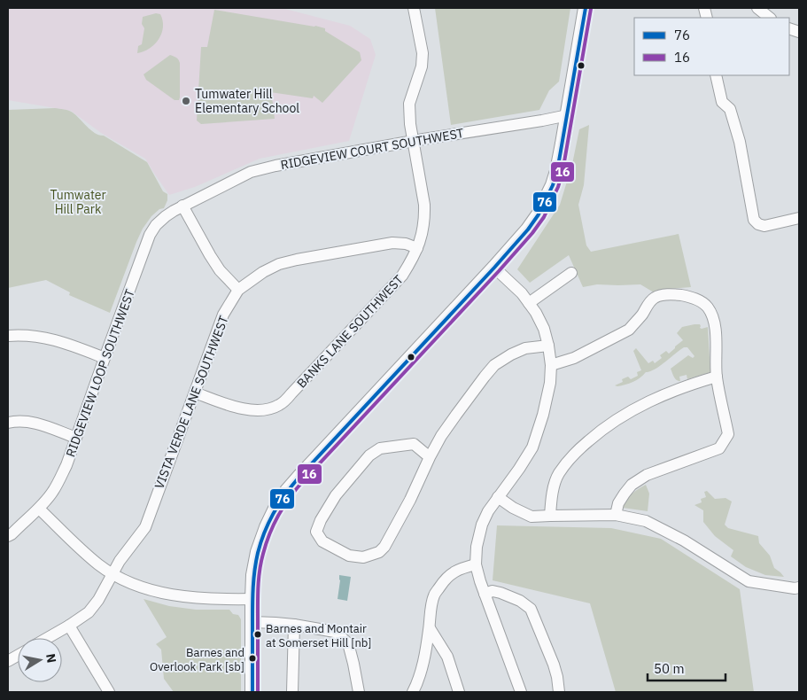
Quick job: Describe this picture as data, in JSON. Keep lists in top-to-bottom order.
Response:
{
  "streets": {
    "street": [
      "RIDGEVIEW COURT SOUTHWEST",
      "BANKS LANE SOUTHWEST",
      "RIDGEVIEW LOOP SOUTHWEST",
      "VISTA VERDE LANE SOUTHWEST"
    ]
  },
  "crossings": [
    ["RIDGEVIEW COURT SOUTHWEST", "BANKS LANE SOUTHWEST"],
    ["RIDGEVIEW COURT SOUTHWEST", "RIDGEVIEW LOOP SOUTHWEST"],
    ["BANKS LANE SOUTHWEST", "VISTA VERDE LANE SOUTHWEST"]
  ],
  "parks": ["Tumwater Hill Park"],
  "places": ["Tumwater Hill Elementary School", "Barnes and Montair at Somerset Hill [nb]", "Barnes and Overlook Park [sb]"],
  "lines": ["transit line 76", "transit line 16"],
  "legend": ["76", "16"],
  "scale_bar": "50 m",
  "north": "right"
}
